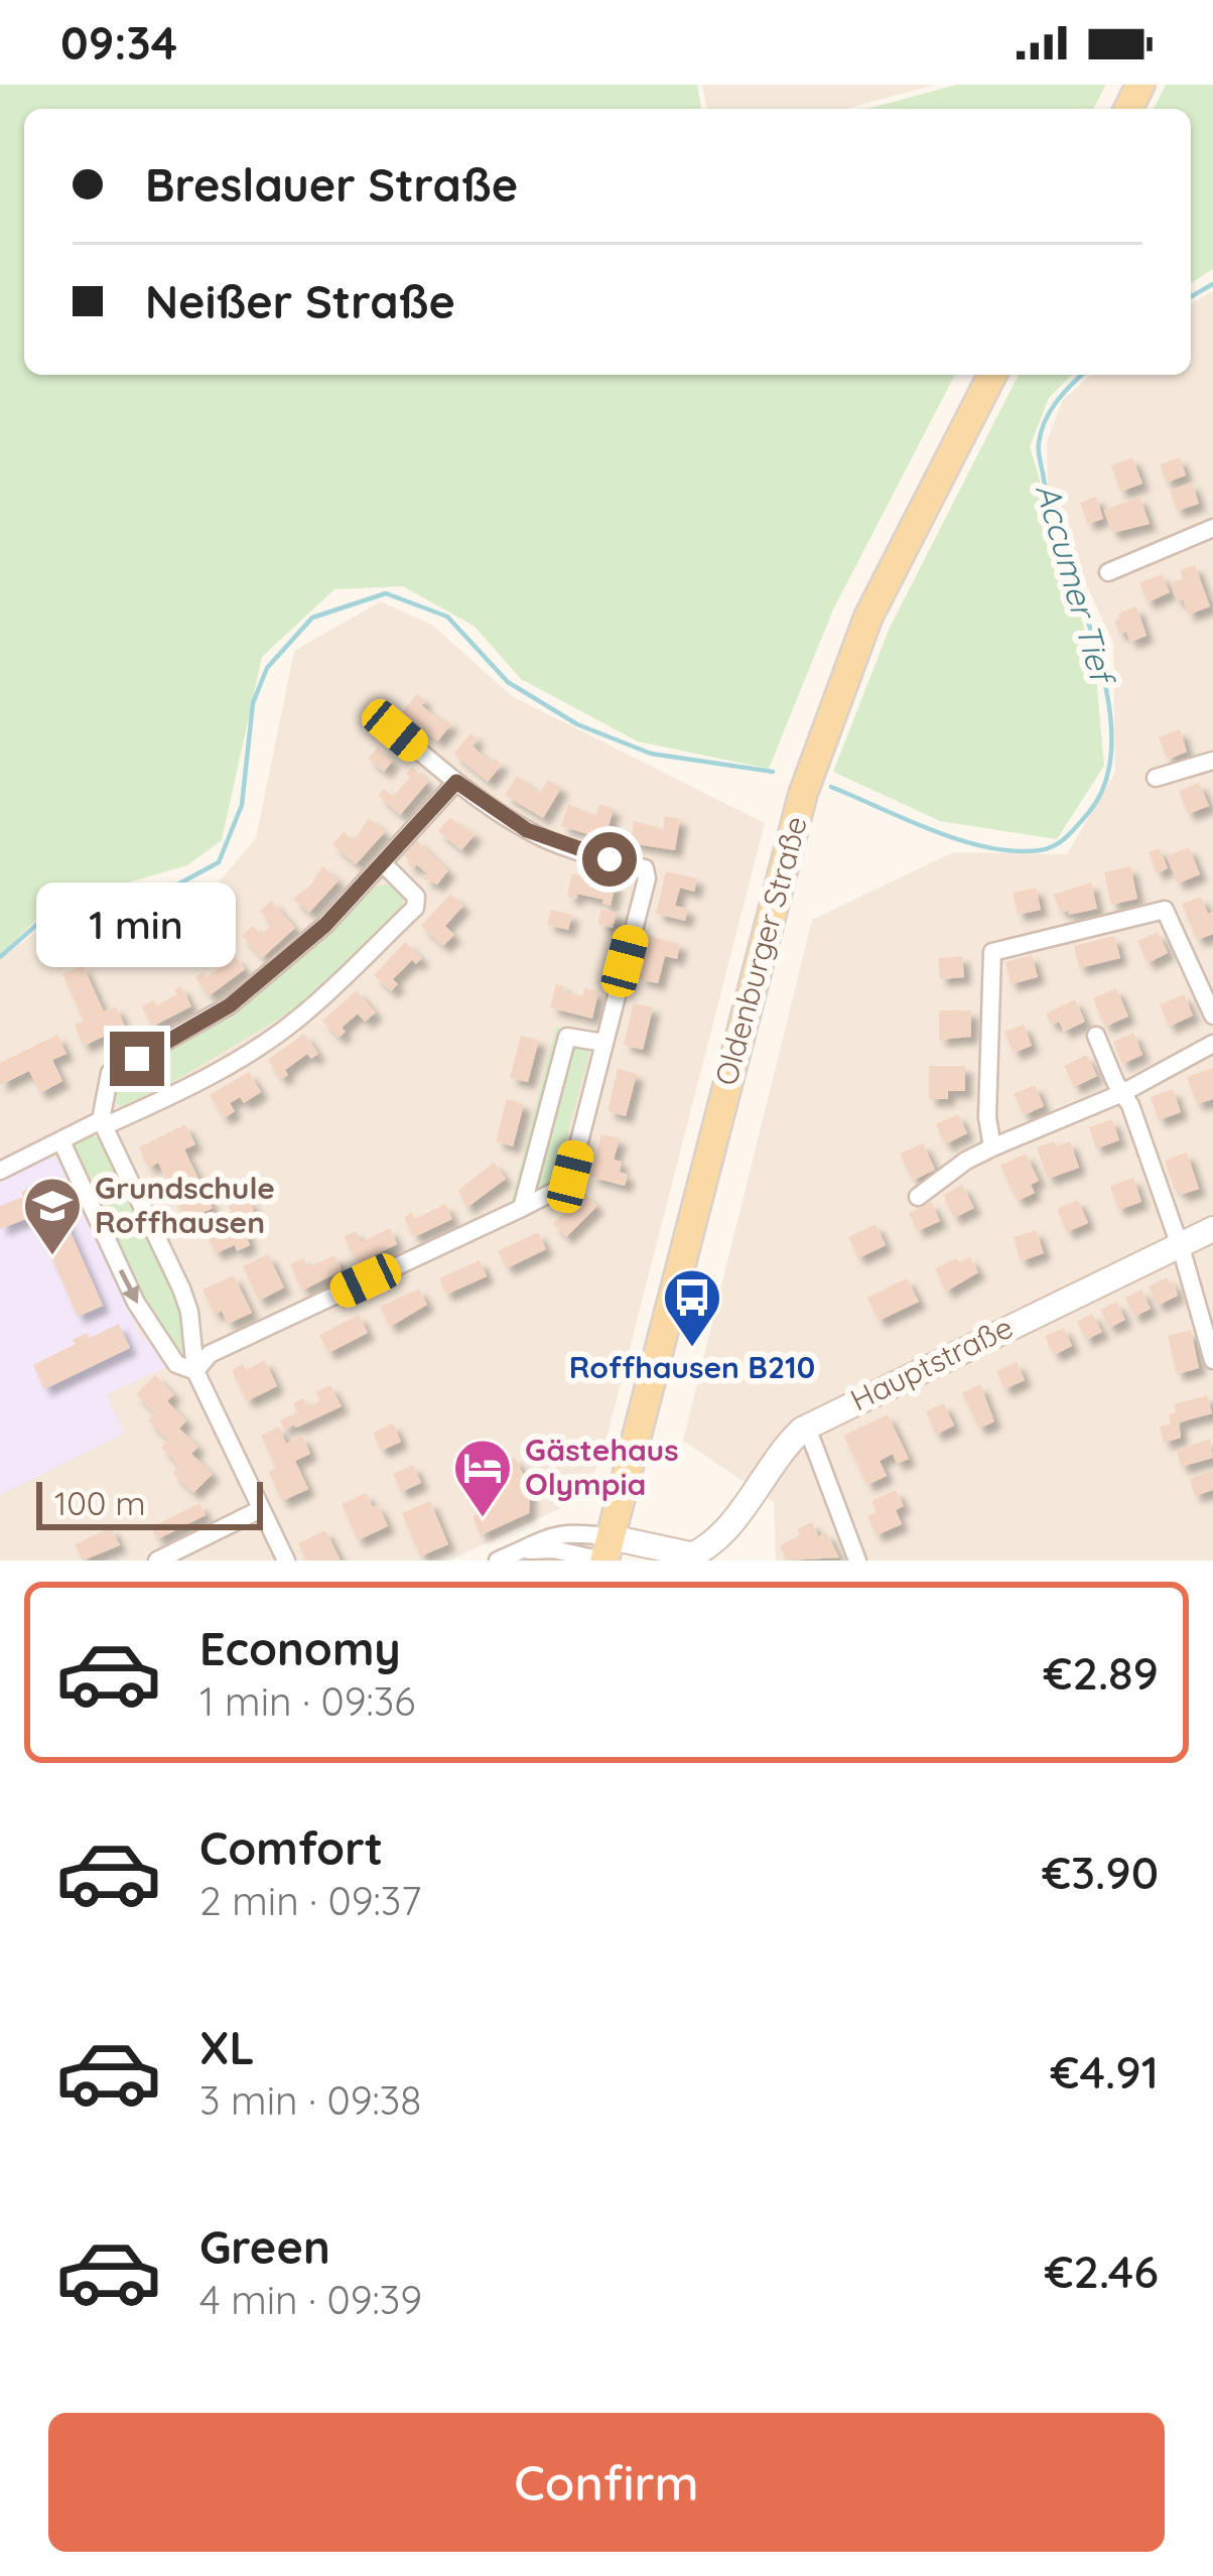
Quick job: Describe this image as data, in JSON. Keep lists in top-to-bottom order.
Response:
{
  "streets": {
    "main road": ["Oldenburger Straße"],
    "street": ["Hauptstraße"]
  },
  "crossings": [
    ["Oldenburger Straße", "Hauptstraße"]
  ],
  "water": ["Accumer Tief"],
  "places": {
    "school or university": ["Grundschule Roffhausen"],
    "bus stop": ["Roffhausen B210"],
    "hotel": ["Gästehaus Olympia"]
  },
  "scale_bar": "100 m",
  "page": {
    "status": "09:34",
    "banner": ["Breslauer Straße", "Neißer Straße"],
    "bubble": "1 min",
    "scale": "100 m",
    "list": [
      {
        "name": "Economy",
        "note": "1 min · 09:36",
        "value": "€2.89"
      },
      {
        "name": "Comfort",
        "note": "2 min · 09:37",
        "value": "€3.90"
      },
      {
        "name": "XL",
        "note": "3 min · 09:38",
        "value": "€4.91"
      },
      {
        "name": "Green",
        "note": "4 min · 09:39",
        "value": "€2.46"
      }
    ],
    "buttons": "Confirm"
  }
}
